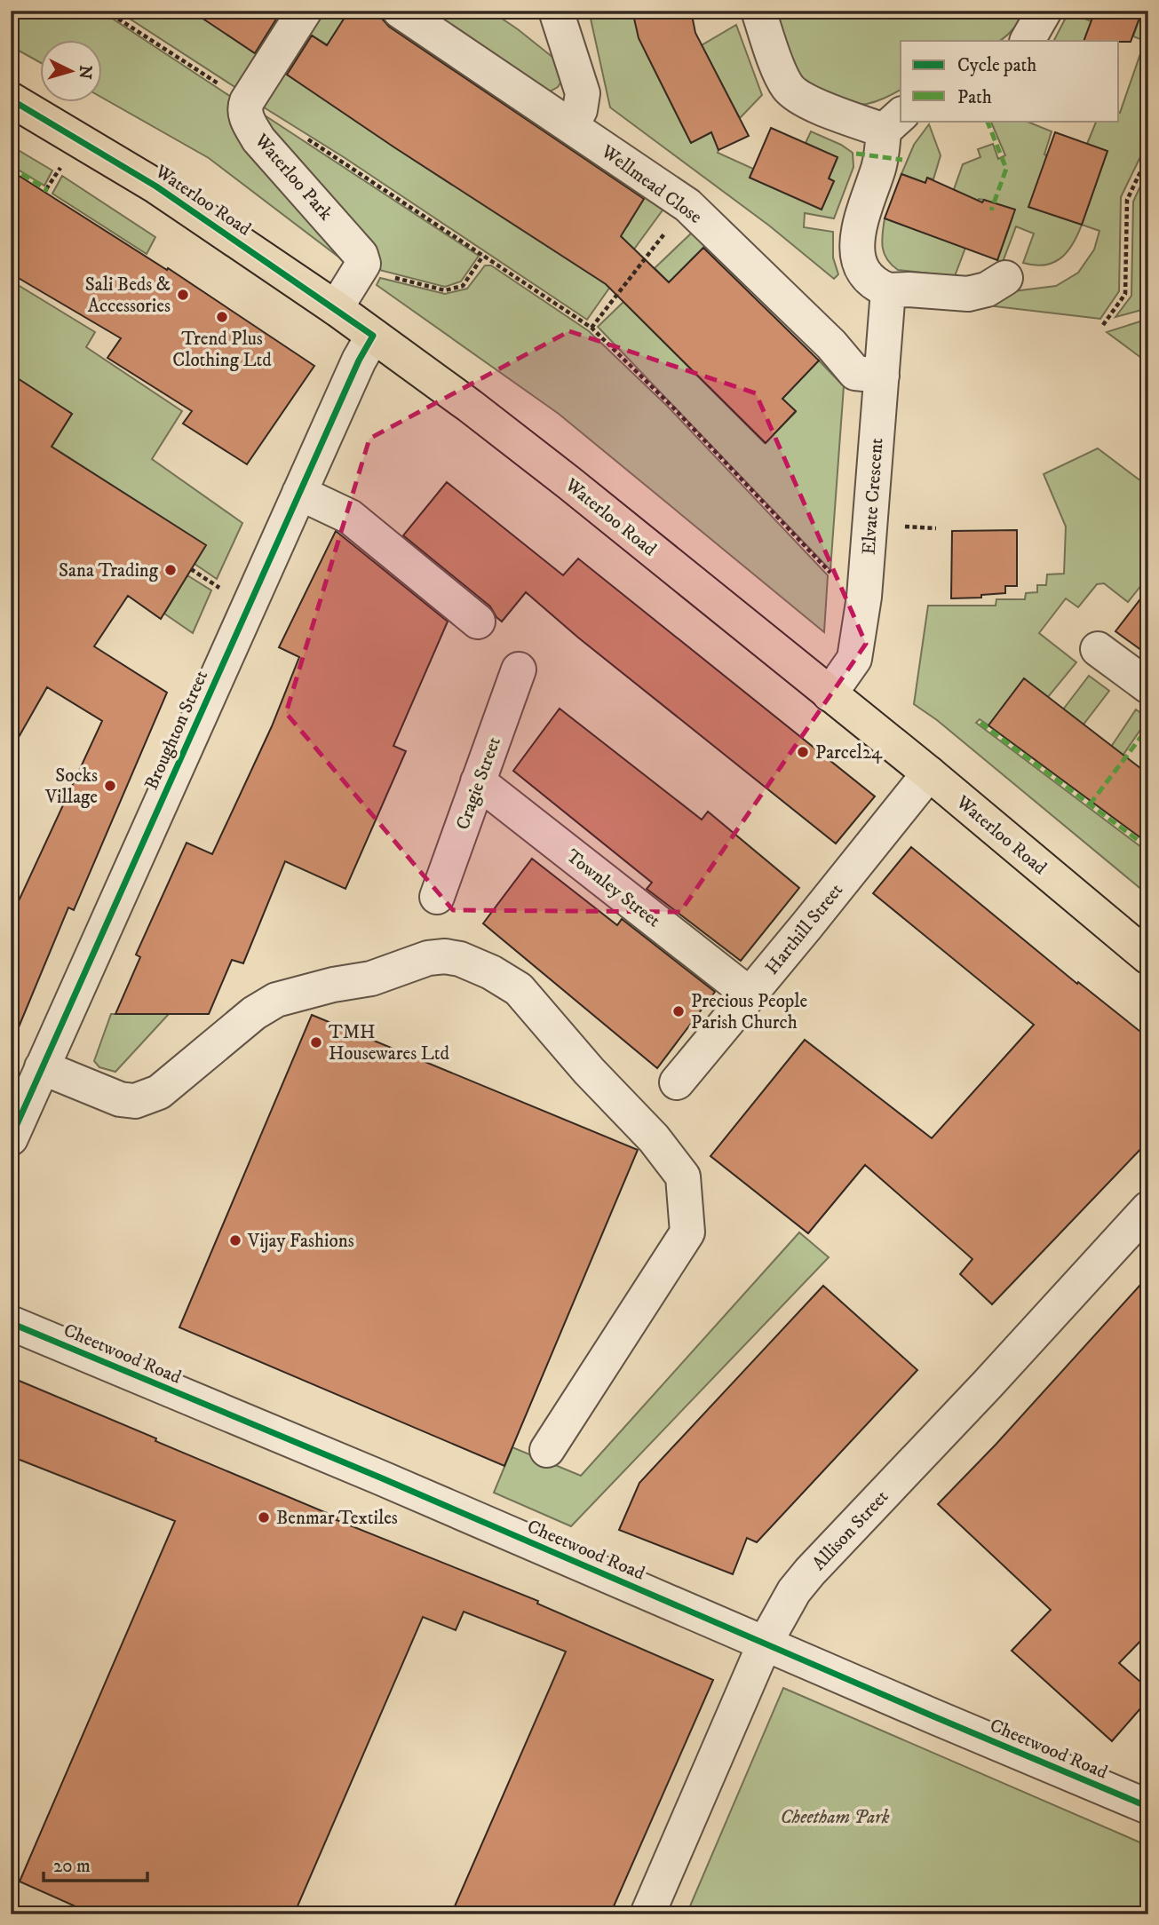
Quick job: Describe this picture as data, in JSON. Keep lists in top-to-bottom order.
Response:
{
  "streets": {
    "main road": ["Waterloo Road"],
    "street": [
      "Waterloo Park",
      "Wellmead Close",
      "Elvate Crescent",
      "Broughton Street",
      "Cragie Street",
      "Townley Street",
      "Harthill Street",
      "Cheetwood Road",
      "Allison Street"
    ]
  },
  "crossings": [
    ["Wellmead Close", "Elvate Crescent"],
    ["Waterloo Road", "Elvate Crescent"],
    ["Waterloo Road", "Broughton Street"],
    ["Waterloo Road", "Harthill Street"],
    ["Cragie Street", "Townley Street"],
    ["Townley Street", "Harthill Street"],
    ["Cheetwood Road", "Allison Street"]
  ],
  "parks": ["Cheetham Park"],
  "places": [
    "Sali Beds & Accessories",
    "Trend Plus Clothing Ltd",
    "Sana Trading",
    "Parcel24",
    "Socks Village",
    "Precious People Parish Church",
    "TMH Housewares Ltd",
    "Vijay Fashions",
    "Benmar Textiles"
  ],
  "legend": ["Cycle path", "Path"],
  "scale_bar": "20 m",
  "north": "right"
}
